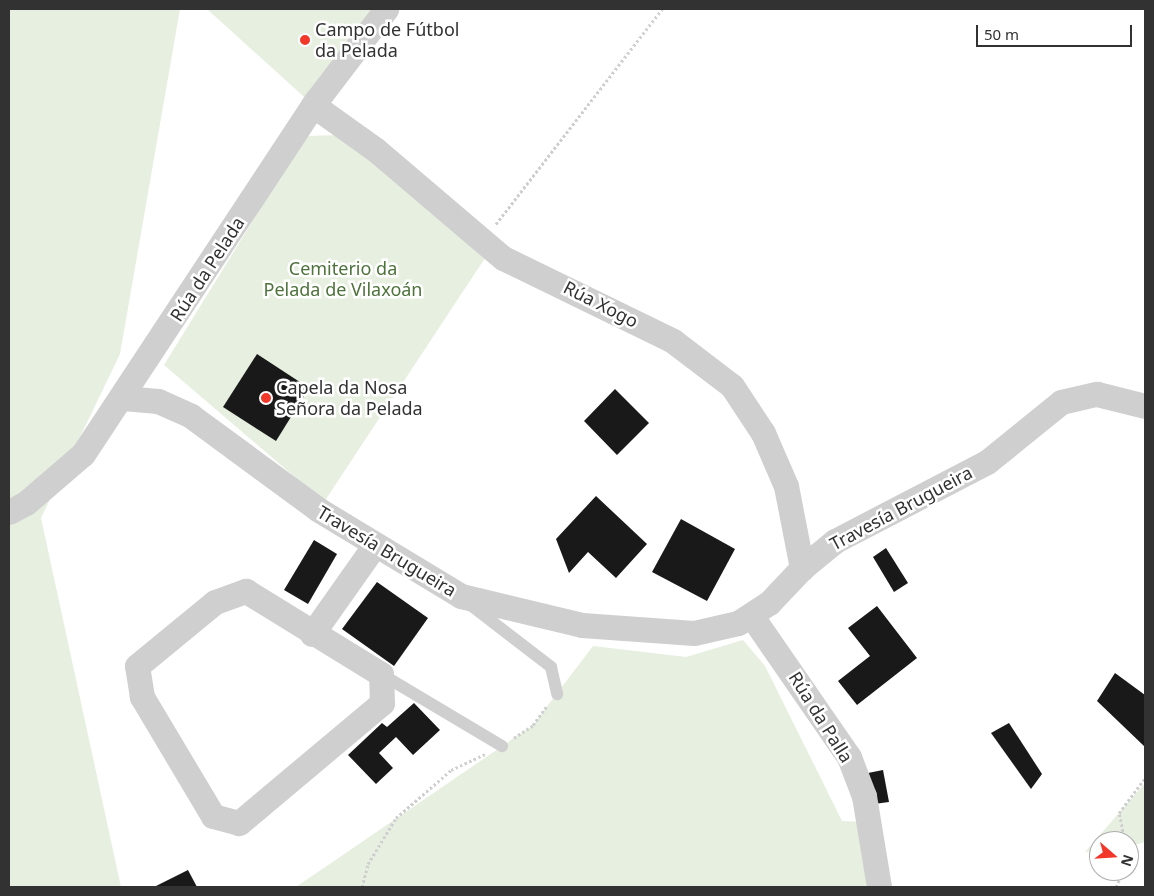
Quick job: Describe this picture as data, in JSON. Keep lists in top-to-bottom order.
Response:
{
  "streets": {
    "street": [
      "Rúa da Pelada",
      "Rúa Xogo",
      "Travesía Brugueira",
      "Rúa da Palla"
    ]
  },
  "crossings": [
    ["Rúa da Pelada", "Rúa Xogo"],
    ["Rúa da Pelada", "Travesía Brugueira"],
    ["Rúa Xogo", "Travesía Brugueira"],
    ["Travesía Brugueira", "Rúa da Palla"]
  ],
  "parks": ["Cemiterio da Pelada de Vilaxoán"],
  "places": ["Campo de Fútbol da Pelada", "Capela da Nosa Señora da Pelada"],
  "scale_bar": "50 m",
  "north": "right"
}
